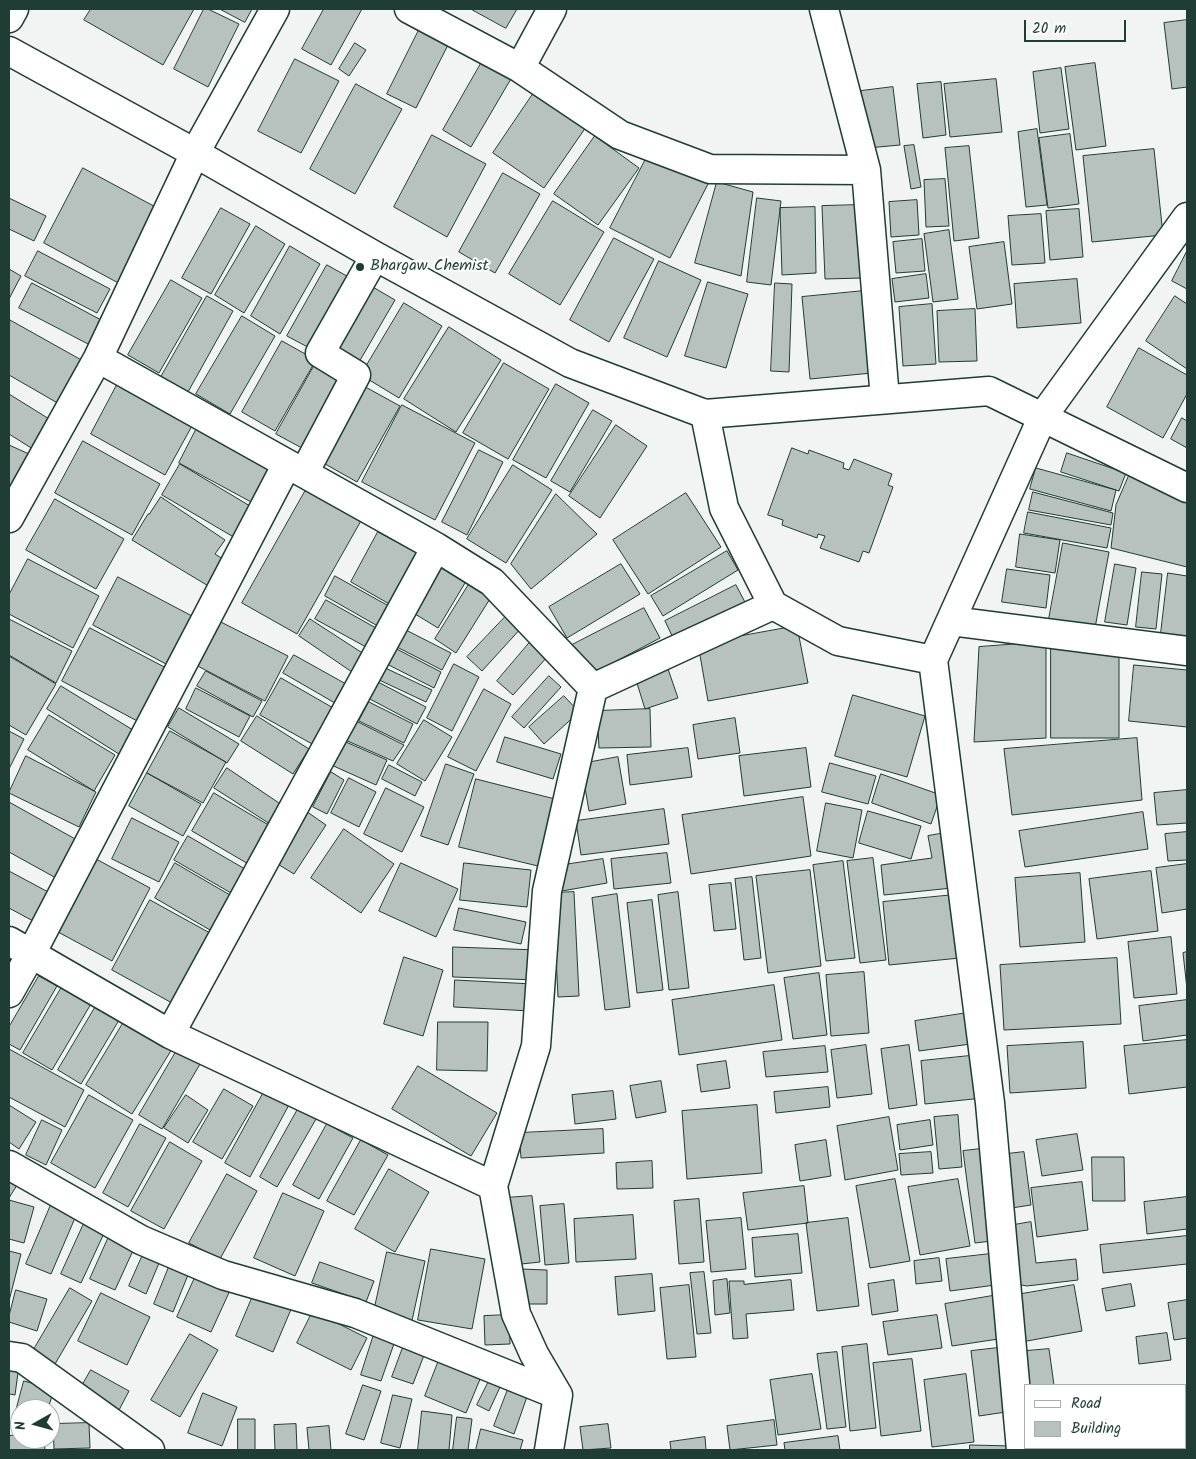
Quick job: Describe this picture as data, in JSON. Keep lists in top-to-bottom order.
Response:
{
  "places": ["Bhargaw Chemist"],
  "legend": ["Road", "Building"],
  "scale_bar": "20 m",
  "north": "left"
}
